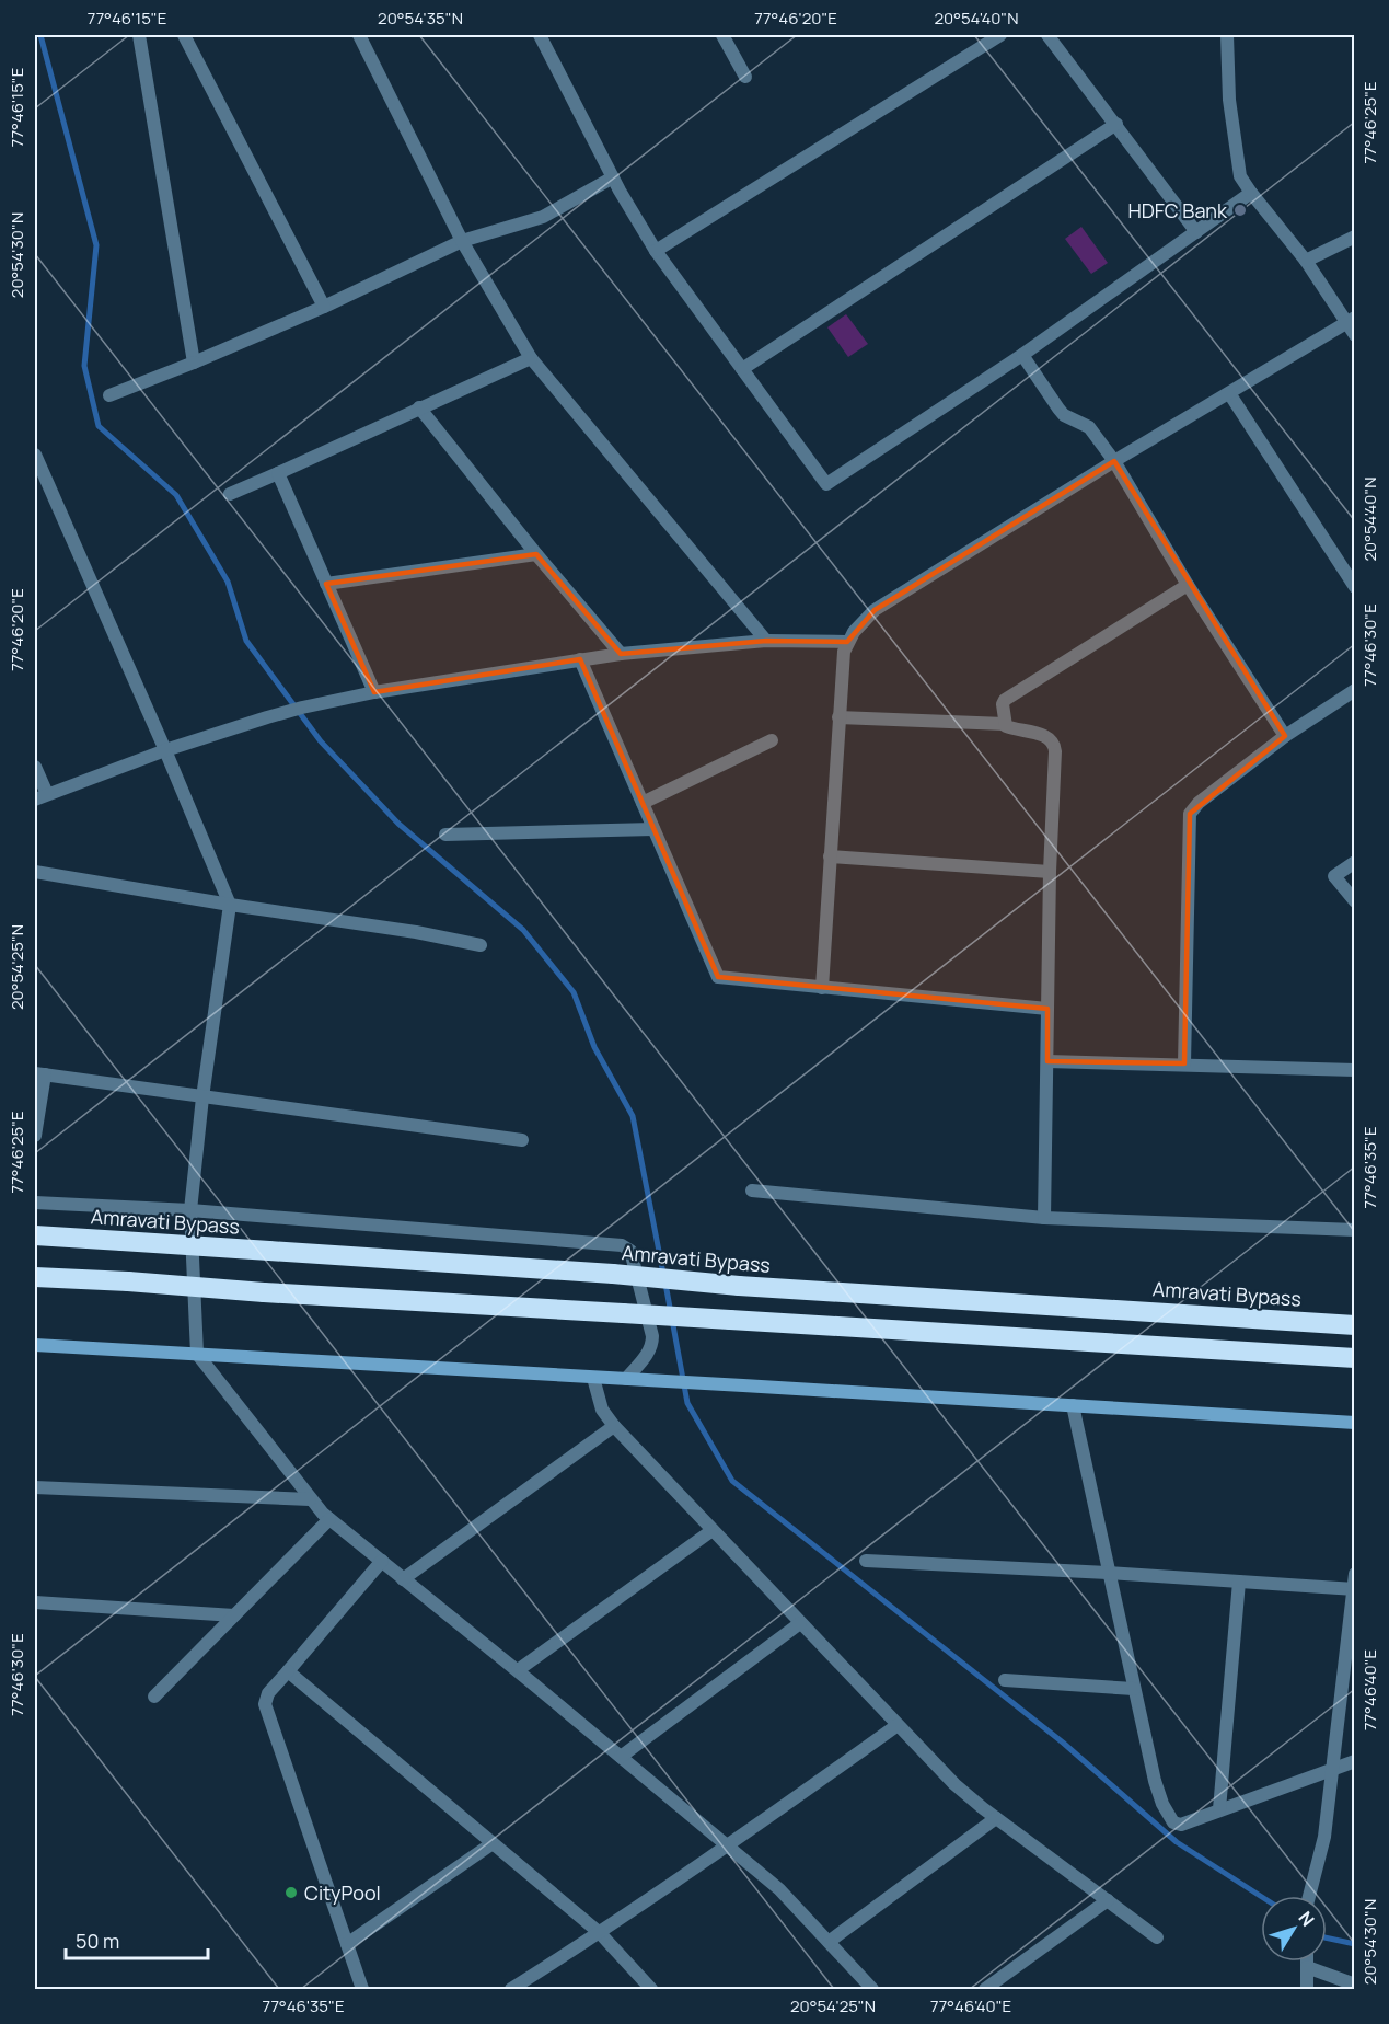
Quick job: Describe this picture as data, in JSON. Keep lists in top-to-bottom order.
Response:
{
  "streets": {
    "highway": ["Amravati Bypass"]
  },
  "places": ["HDFC Bank", "CityPool"],
  "scale_bar": "50 m",
  "north": "top right",
  "coordinates": [
    "77°46'15\"E",
    "20°54'35\"N",
    "77°46'20\"E",
    "20°54'40\"N",
    "77°46'25\"E",
    "20°54'30\"N",
    "77°46'30\"E",
    "20°54'25\"N",
    "77°46'35\"E",
    "77°46'40\"E"
  ]
}
